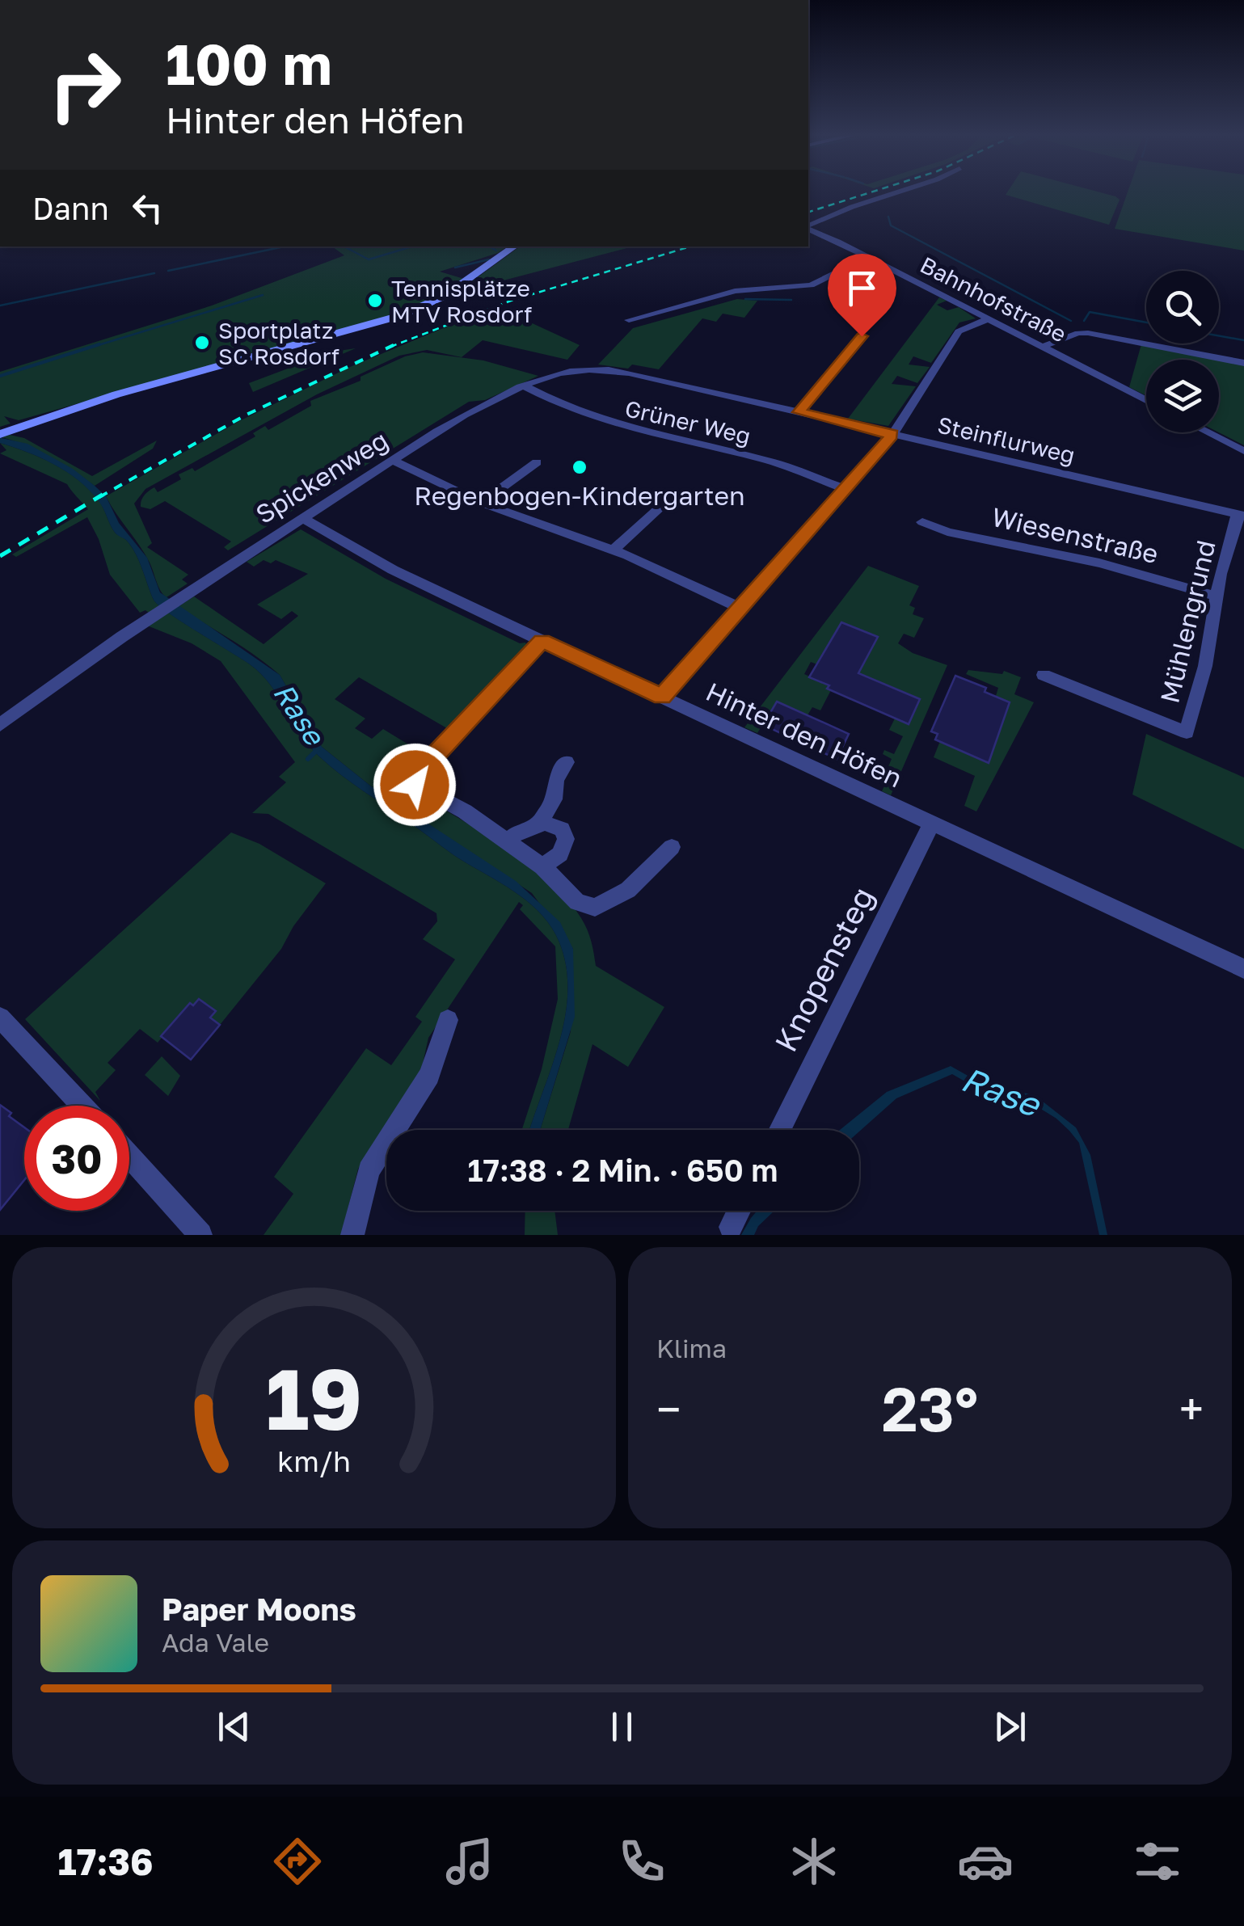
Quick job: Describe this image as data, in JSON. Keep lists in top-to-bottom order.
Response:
{
  "streets": {
    "street": [
      "Bahnhofstraße",
      "Grüner Weg",
      "Steinflurweg",
      "Spickenweg",
      "Wiesenstraße",
      "Mühlengrund",
      "Hinter den Höfen",
      "Knopensteg"
    ]
  },
  "crossings": [
    ["Grüner Weg", "Steinflurweg"],
    ["Grüner Weg", "Spickenweg"],
    ["Steinflurweg", "Spickenweg"],
    ["Steinflurweg", "Mühlengrund"],
    ["Spickenweg", "Hinter den Höfen"],
    ["Wiesenstraße", "Mühlengrund"],
    ["Hinter den Höfen", "Knopensteg"]
  ],
  "water": ["Rase"],
  "places": ["Tennisplätze MTV Rosdorf", "Sportplatz SC Rosdorf", "Regenbogen-Kindergarten"],
  "page": {
    "turn": ["100 m", "Hinter den Höfen"],
    "then": "Dann",
    "limit": "30",
    "trip": "17:38 · 2 Min. · 650 m",
    "tile": "Klima",
    "heat": ["−", "23°", "+"],
    "song": ["Paper Moons", "Ada Vale"],
    "tabs": "17:36",
    "gauge": ["19", "km/h"]
  }
}
